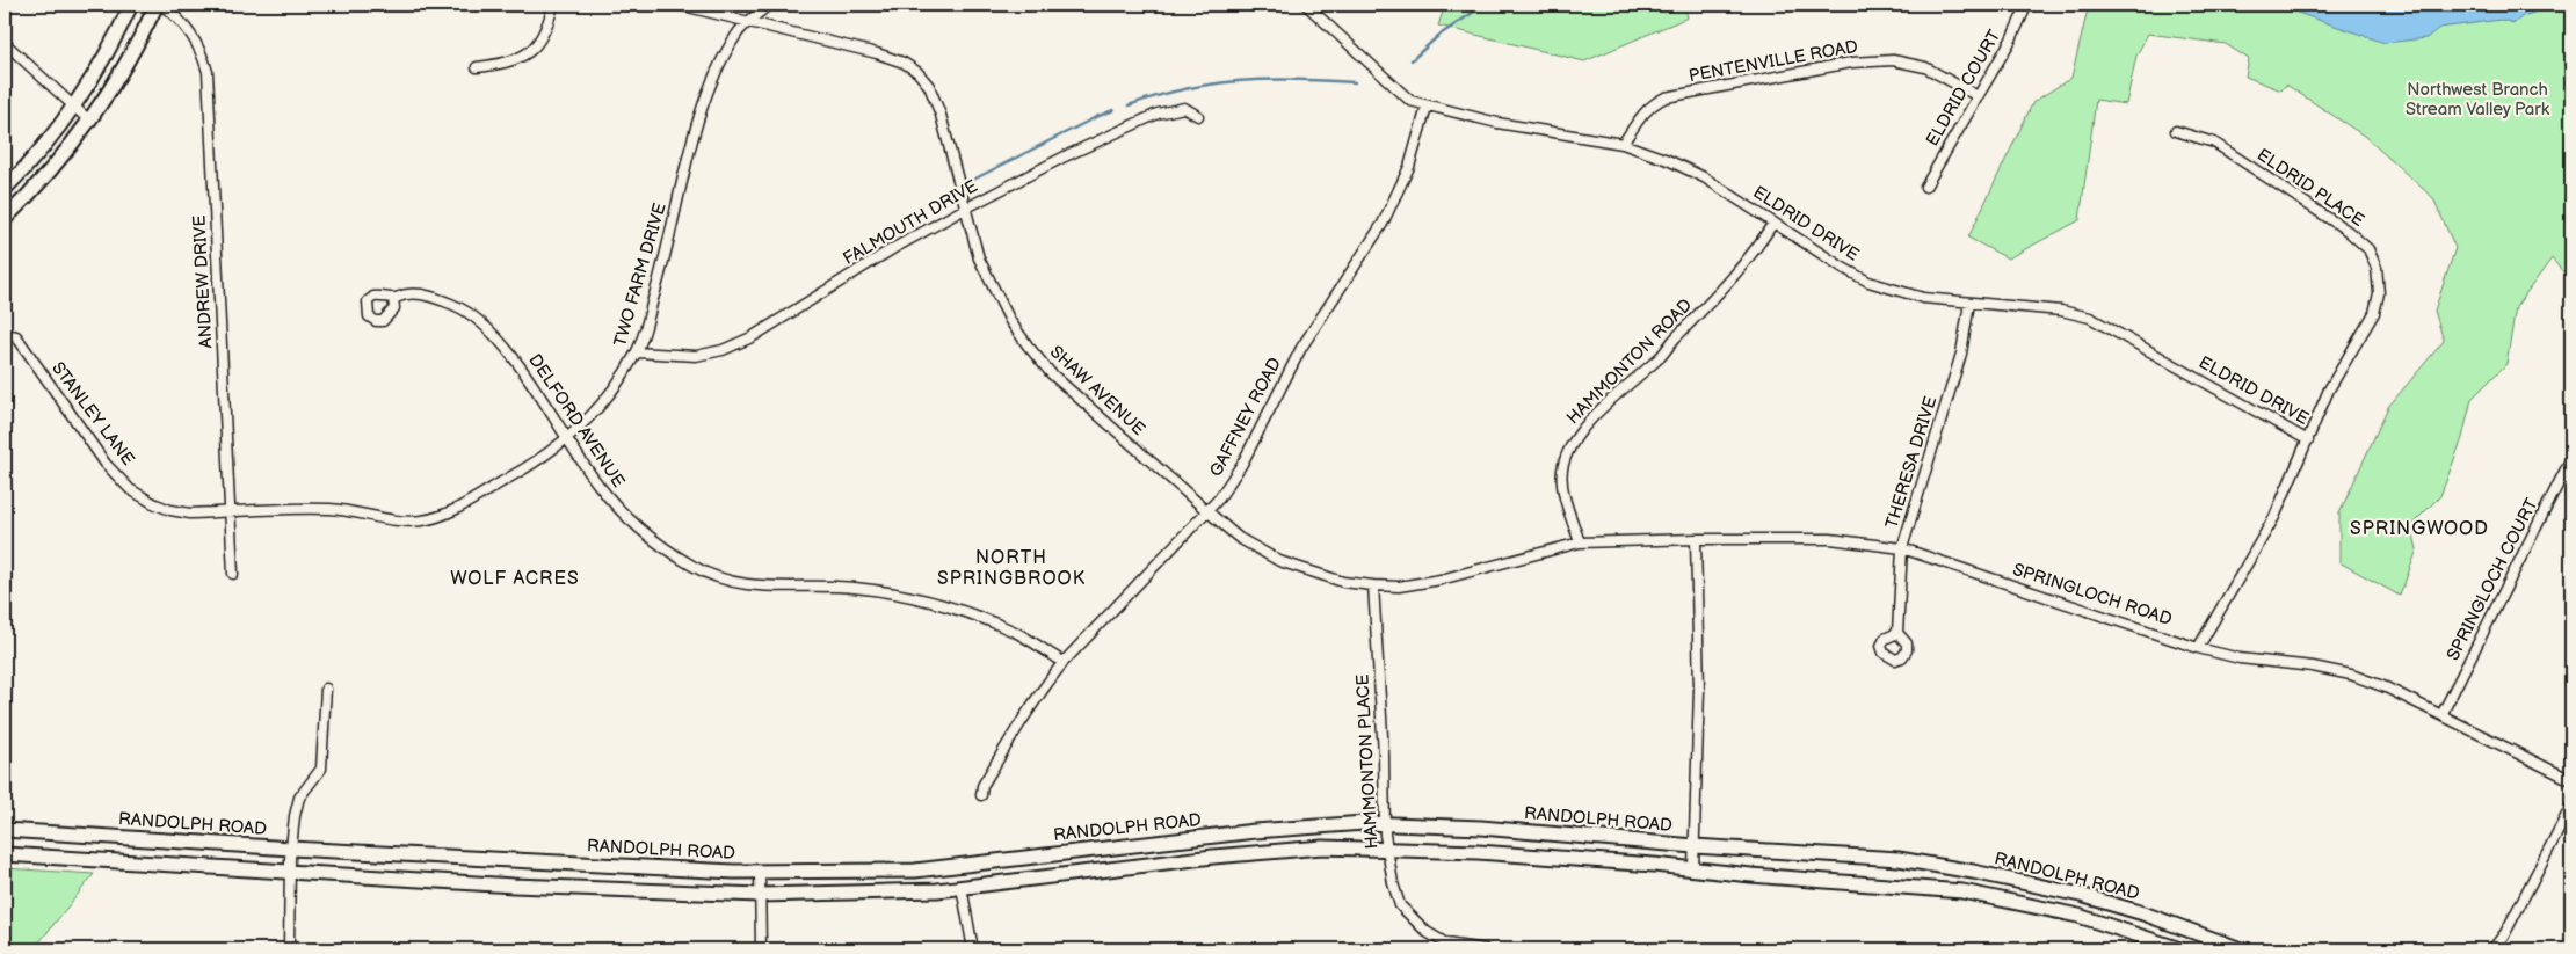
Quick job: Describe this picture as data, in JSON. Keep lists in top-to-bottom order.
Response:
{
  "streets": {
    "main road": ["RANDOLPH ROAD"],
    "street": [
      "PENTENVILLE ROAD",
      "ELDRID COURT",
      "ELDRID PLACE",
      "FALMOUTH DRIVE",
      "ELDRID DRIVE",
      "TWO FARM DRIVE",
      "ANDREW DRIVE",
      "HAMMONTON ROAD",
      "SHAW AVENUE",
      "STANLEY LANE",
      "GAFFNEY ROAD",
      "DELFORD AVENUE",
      "THERESA DRIVE",
      "SPRINGLOCH COURT",
      "SPRINGLOCH ROAD",
      "HAMMONTON PLACE"
    ]
  },
  "crossings": [
    ["PENTENVILLE ROAD", "ELDRID COURT"],
    ["PENTENVILLE ROAD", "ELDRID DRIVE"],
    ["ELDRID PLACE", "ELDRID DRIVE"],
    ["ELDRID PLACE", "SPRINGLOCH ROAD"],
    ["FALMOUTH DRIVE", "TWO FARM DRIVE"],
    ["FALMOUTH DRIVE", "SHAW AVENUE"],
    ["ELDRID DRIVE", "HAMMONTON ROAD"],
    ["ELDRID DRIVE", "GAFFNEY ROAD"],
    ["ELDRID DRIVE", "THERESA DRIVE"],
    ["TWO FARM DRIVE", "ANDREW DRIVE"],
    ["TWO FARM DRIVE", "SHAW AVENUE"],
    ["TWO FARM DRIVE", "STANLEY LANE"],
    ["TWO FARM DRIVE", "DELFORD AVENUE"],
    ["ANDREW DRIVE", "STANLEY LANE"],
    ["HAMMONTON ROAD", "SHAW AVENUE"],
    ["HAMMONTON ROAD", "SPRINGLOCH ROAD"],
    ["SHAW AVENUE", "GAFFNEY ROAD"],
    ["SHAW AVENUE", "SPRINGLOCH ROAD"],
    ["SHAW AVENUE", "HAMMONTON PLACE"],
    ["GAFFNEY ROAD", "DELFORD AVENUE"],
    ["THERESA DRIVE", "SPRINGLOCH ROAD"],
    ["SPRINGLOCH COURT", "SPRINGLOCH ROAD"],
    ["HAMMONTON PLACE", "RANDOLPH ROAD"]
  ],
  "districts": ["SPRINGWOOD", "NORTH SPRINGBROOK", "WOLF ACRES"],
  "parks": ["Northwest Branch Stream Valley Park"]
}
